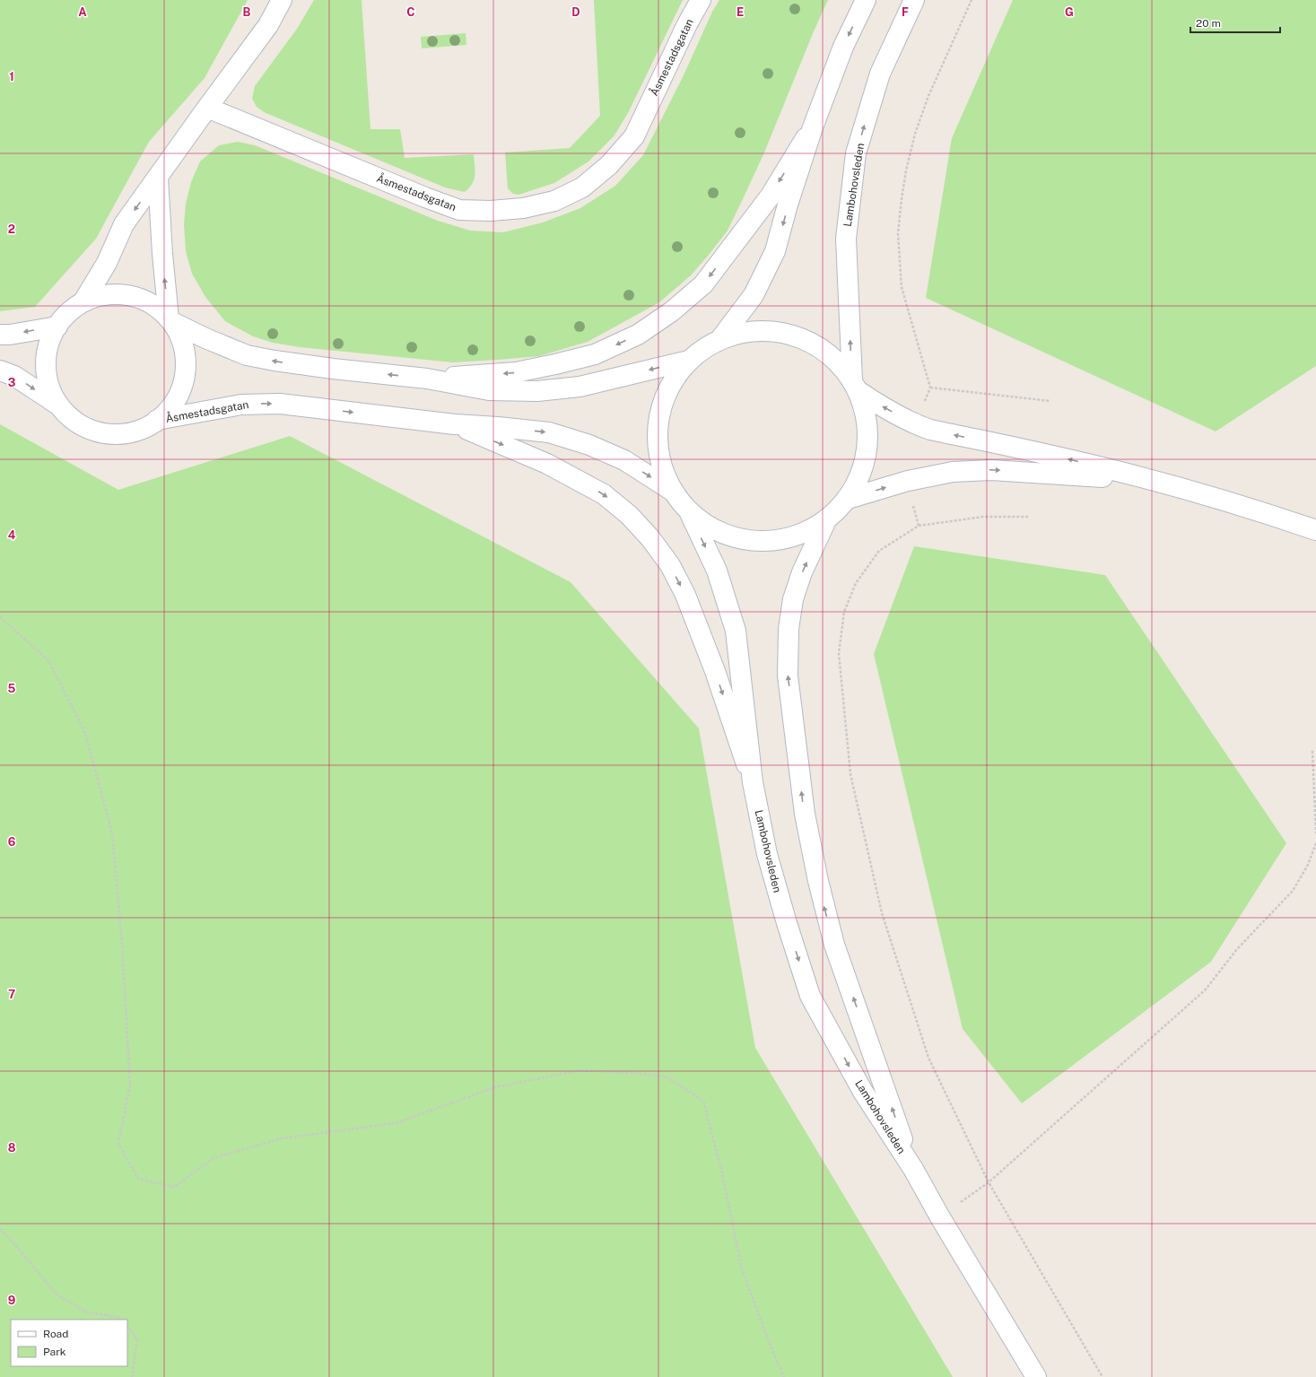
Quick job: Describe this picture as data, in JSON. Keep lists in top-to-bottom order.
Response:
{
  "streets": {
    "street": ["Åsmestadsgatan", "Lambohovsleden"]
  },
  "legend": ["Road", "Park"],
  "scale_bar": "20 m",
  "grid": {
    "columns": [
      "A",
      "B",
      "C",
      "D",
      "E",
      "F",
      "G"
    ],
    "rows": [
      "1",
      "2",
      "3",
      "4",
      "5",
      "6",
      "7",
      "8",
      "9"
    ]
  }
}
